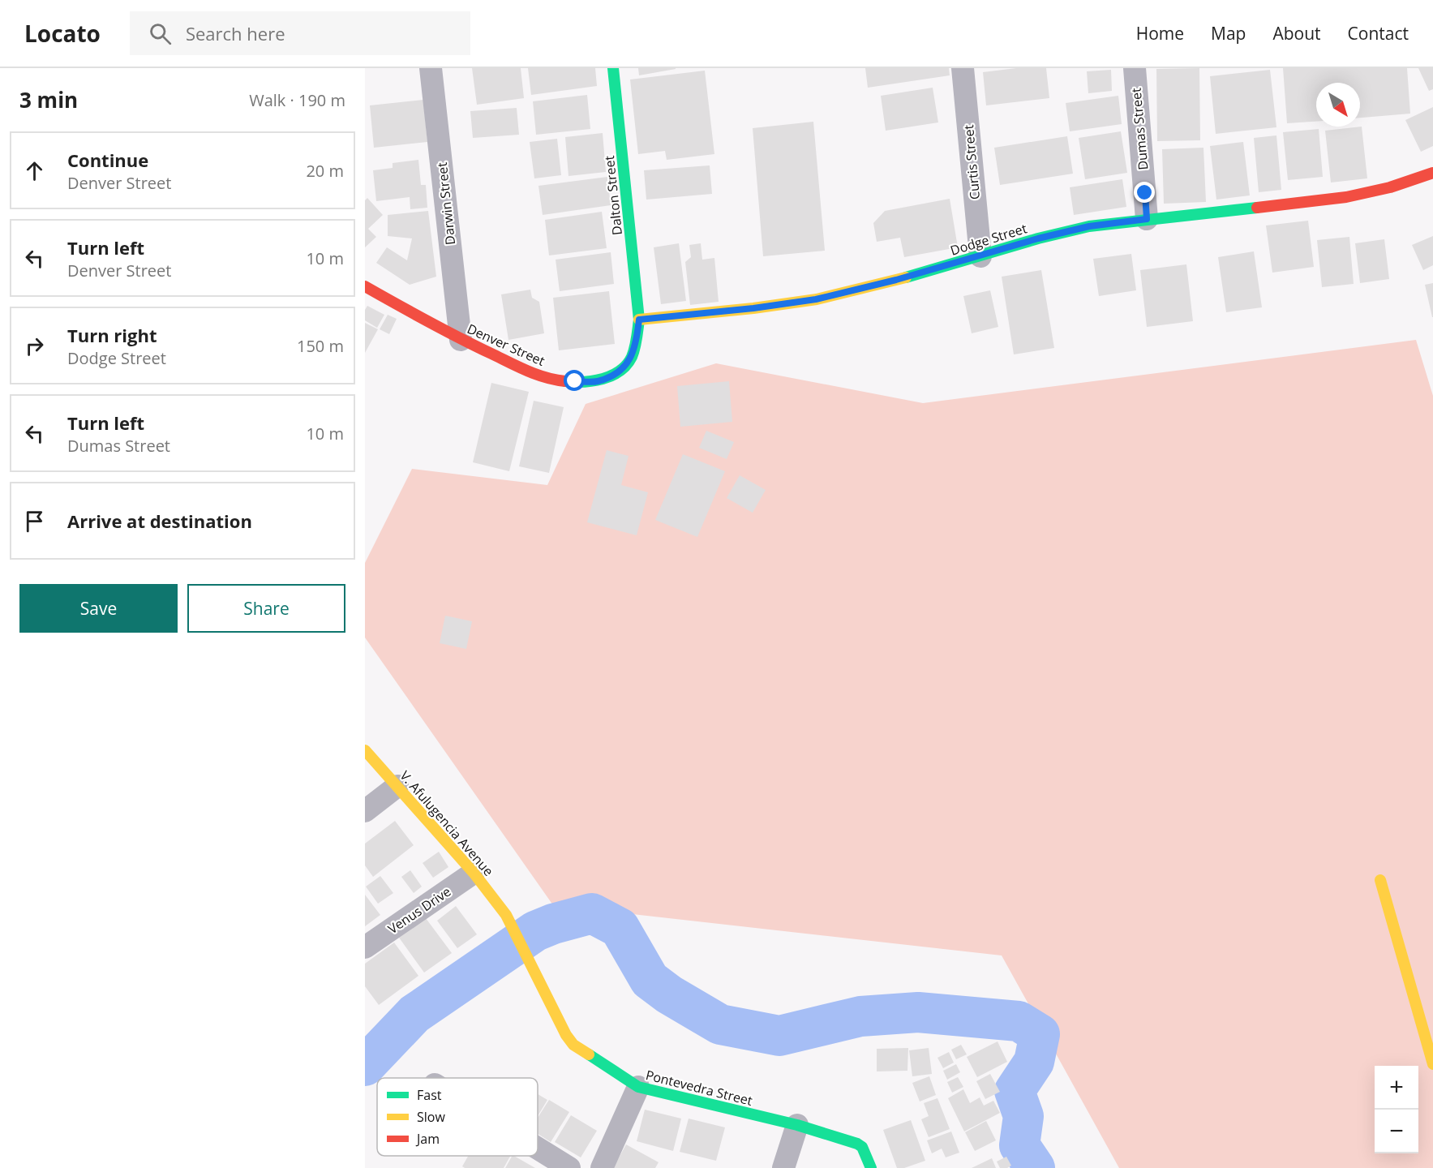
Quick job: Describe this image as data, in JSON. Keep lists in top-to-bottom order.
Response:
{
  "streets": {
    "street": [
      "Dumas Street",
      "Curtis Street",
      "Dalton Street",
      "Darwin Street",
      "Dodge Street",
      "Denver Street",
      "V. Afulugencia Avenue",
      "Venus Drive",
      "Pontevedra Street"
    ]
  },
  "crossings": [
    ["Dumas Street", "Dodge Street"],
    ["Curtis Street", "Dodge Street"],
    ["Dalton Street", "Dodge Street"],
    ["Dalton Street", "Denver Street"],
    ["Darwin Street", "Denver Street"],
    ["Dodge Street", "Denver Street"],
    ["V. Afulugencia Avenue", "Venus Drive"],
    ["V. Afulugencia Avenue", "Pontevedra Street"]
  ],
  "legend": ["Fast", "Slow", "Jam"],
  "north": "bottom right",
  "page": {
    "header": "Locato",
    "search": "Search here",
    "nav": [
      "Home",
      "Map",
      "About",
      "Contact"
    ],
    "heading": ["3 min", "Walk · 190 m"],
    "list": [
      ["Continue", "Denver Street", "20 m"],
      ["Turn left", "Denver Street", "10 m"],
      ["Turn right", "Dodge Street", "150 m"],
      ["Turn left", "Dumas Street", "10 m"],
      "Arrive at destination"
    ],
    "buttons": ["Save", "Share"],
    "map_buttons": ["+", "−"]
  }
}
